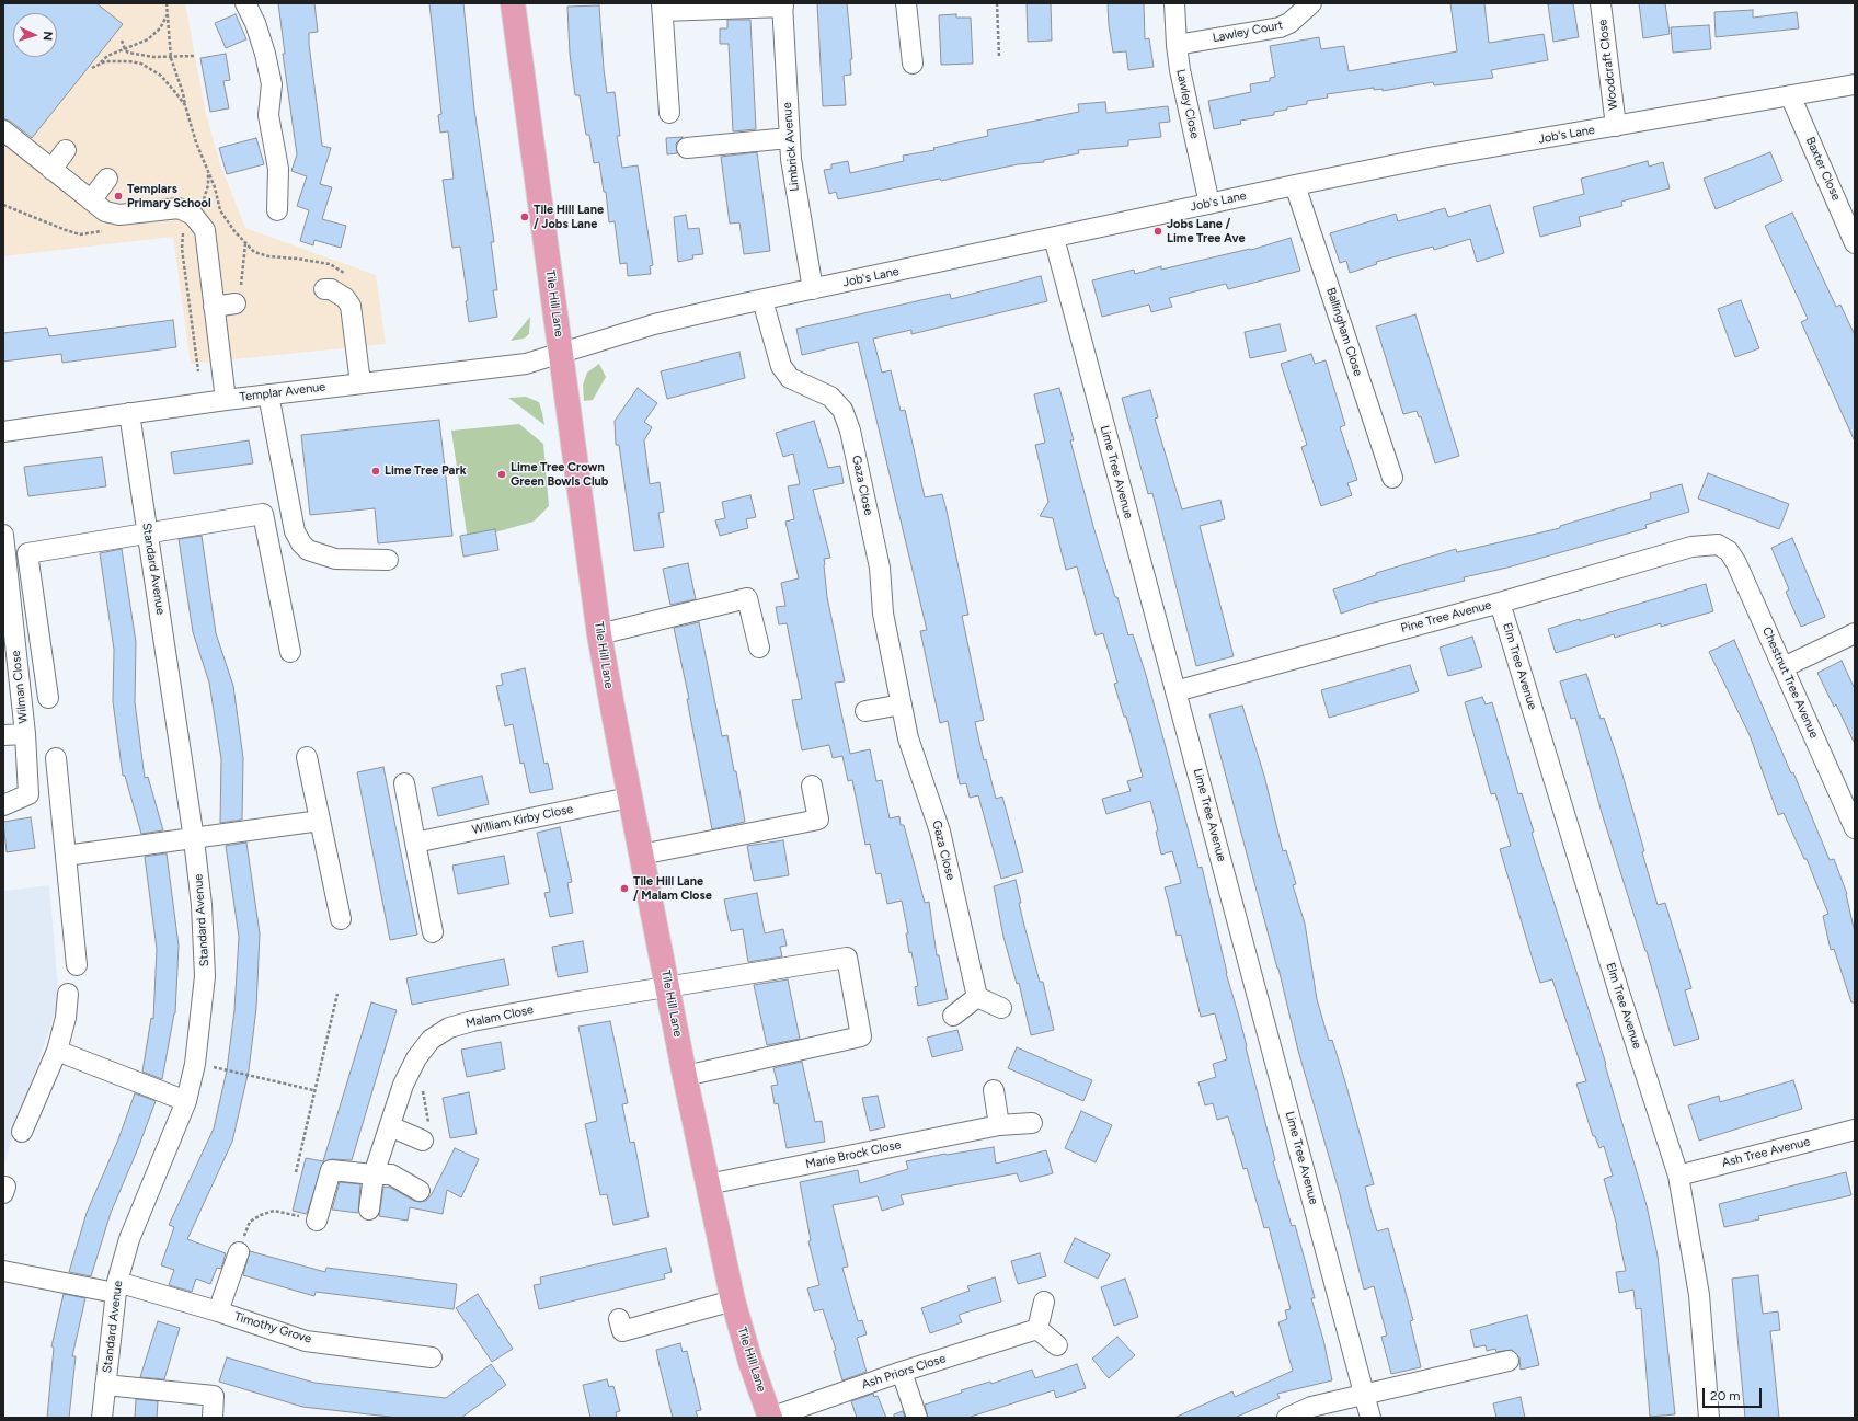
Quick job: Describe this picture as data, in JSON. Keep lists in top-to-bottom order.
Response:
{
  "streets": {
    "main road": ["Tile Hill Lane"],
    "street": [
      "Lawley Court",
      "Woodcraft Close",
      "Lawley Close",
      "Job's Lane",
      "Limbrick Avenue",
      "Baxter Close",
      "Ballingham Close",
      "Templar Avenue",
      "Lime Tree Avenue",
      "Gaza Close",
      "Standard Avenue",
      "Pine Tree Avenue",
      "Elm Tree Avenue",
      "Chestnut Tree Avenue",
      "Wilman Close",
      "William Kirby Close",
      "Malam Close",
      "Ash Tree Avenue",
      "Marie Brock Close",
      "Timothy Grove",
      "Ash Priors Close"
    ]
  },
  "crossings": [
    ["Lawley Court", "Lawley Close"],
    ["Woodcraft Close", "Job's Lane"],
    ["Lawley Close", "Job's Lane"],
    ["Job's Lane", "Limbrick Avenue"],
    ["Job's Lane", "Baxter Close"],
    ["Job's Lane", "Tile Hill Lane"],
    ["Job's Lane", "Ballingham Close"],
    ["Job's Lane", "Templar Avenue"],
    ["Job's Lane", "Lime Tree Avenue"],
    ["Job's Lane", "Gaza Close"],
    ["Tile Hill Lane", "Templar Avenue"],
    ["Tile Hill Lane", "William Kirby Close"],
    ["Tile Hill Lane", "Malam Close"],
    ["Tile Hill Lane", "Marie Brock Close"],
    ["Tile Hill Lane", "Ash Priors Close"],
    ["Templar Avenue", "Standard Avenue"],
    ["Lime Tree Avenue", "Pine Tree Avenue"],
    ["Standard Avenue", "Timothy Grove"],
    ["Pine Tree Avenue", "Elm Tree Avenue"],
    ["Pine Tree Avenue", "Chestnut Tree Avenue"],
    ["Elm Tree Avenue", "Ash Tree Avenue"]
  ],
  "places": [
    "Templars Primary School",
    "Tile Hill Lane / Jobs Lane",
    "Jobs Lane / Lime Tree Ave",
    "Lime Tree Park",
    "Lime Tree Crown Green Bowls Club",
    "Tile Hill Lane / Malam Close"
  ],
  "scale_bar": "20 m",
  "north": "right"
}
